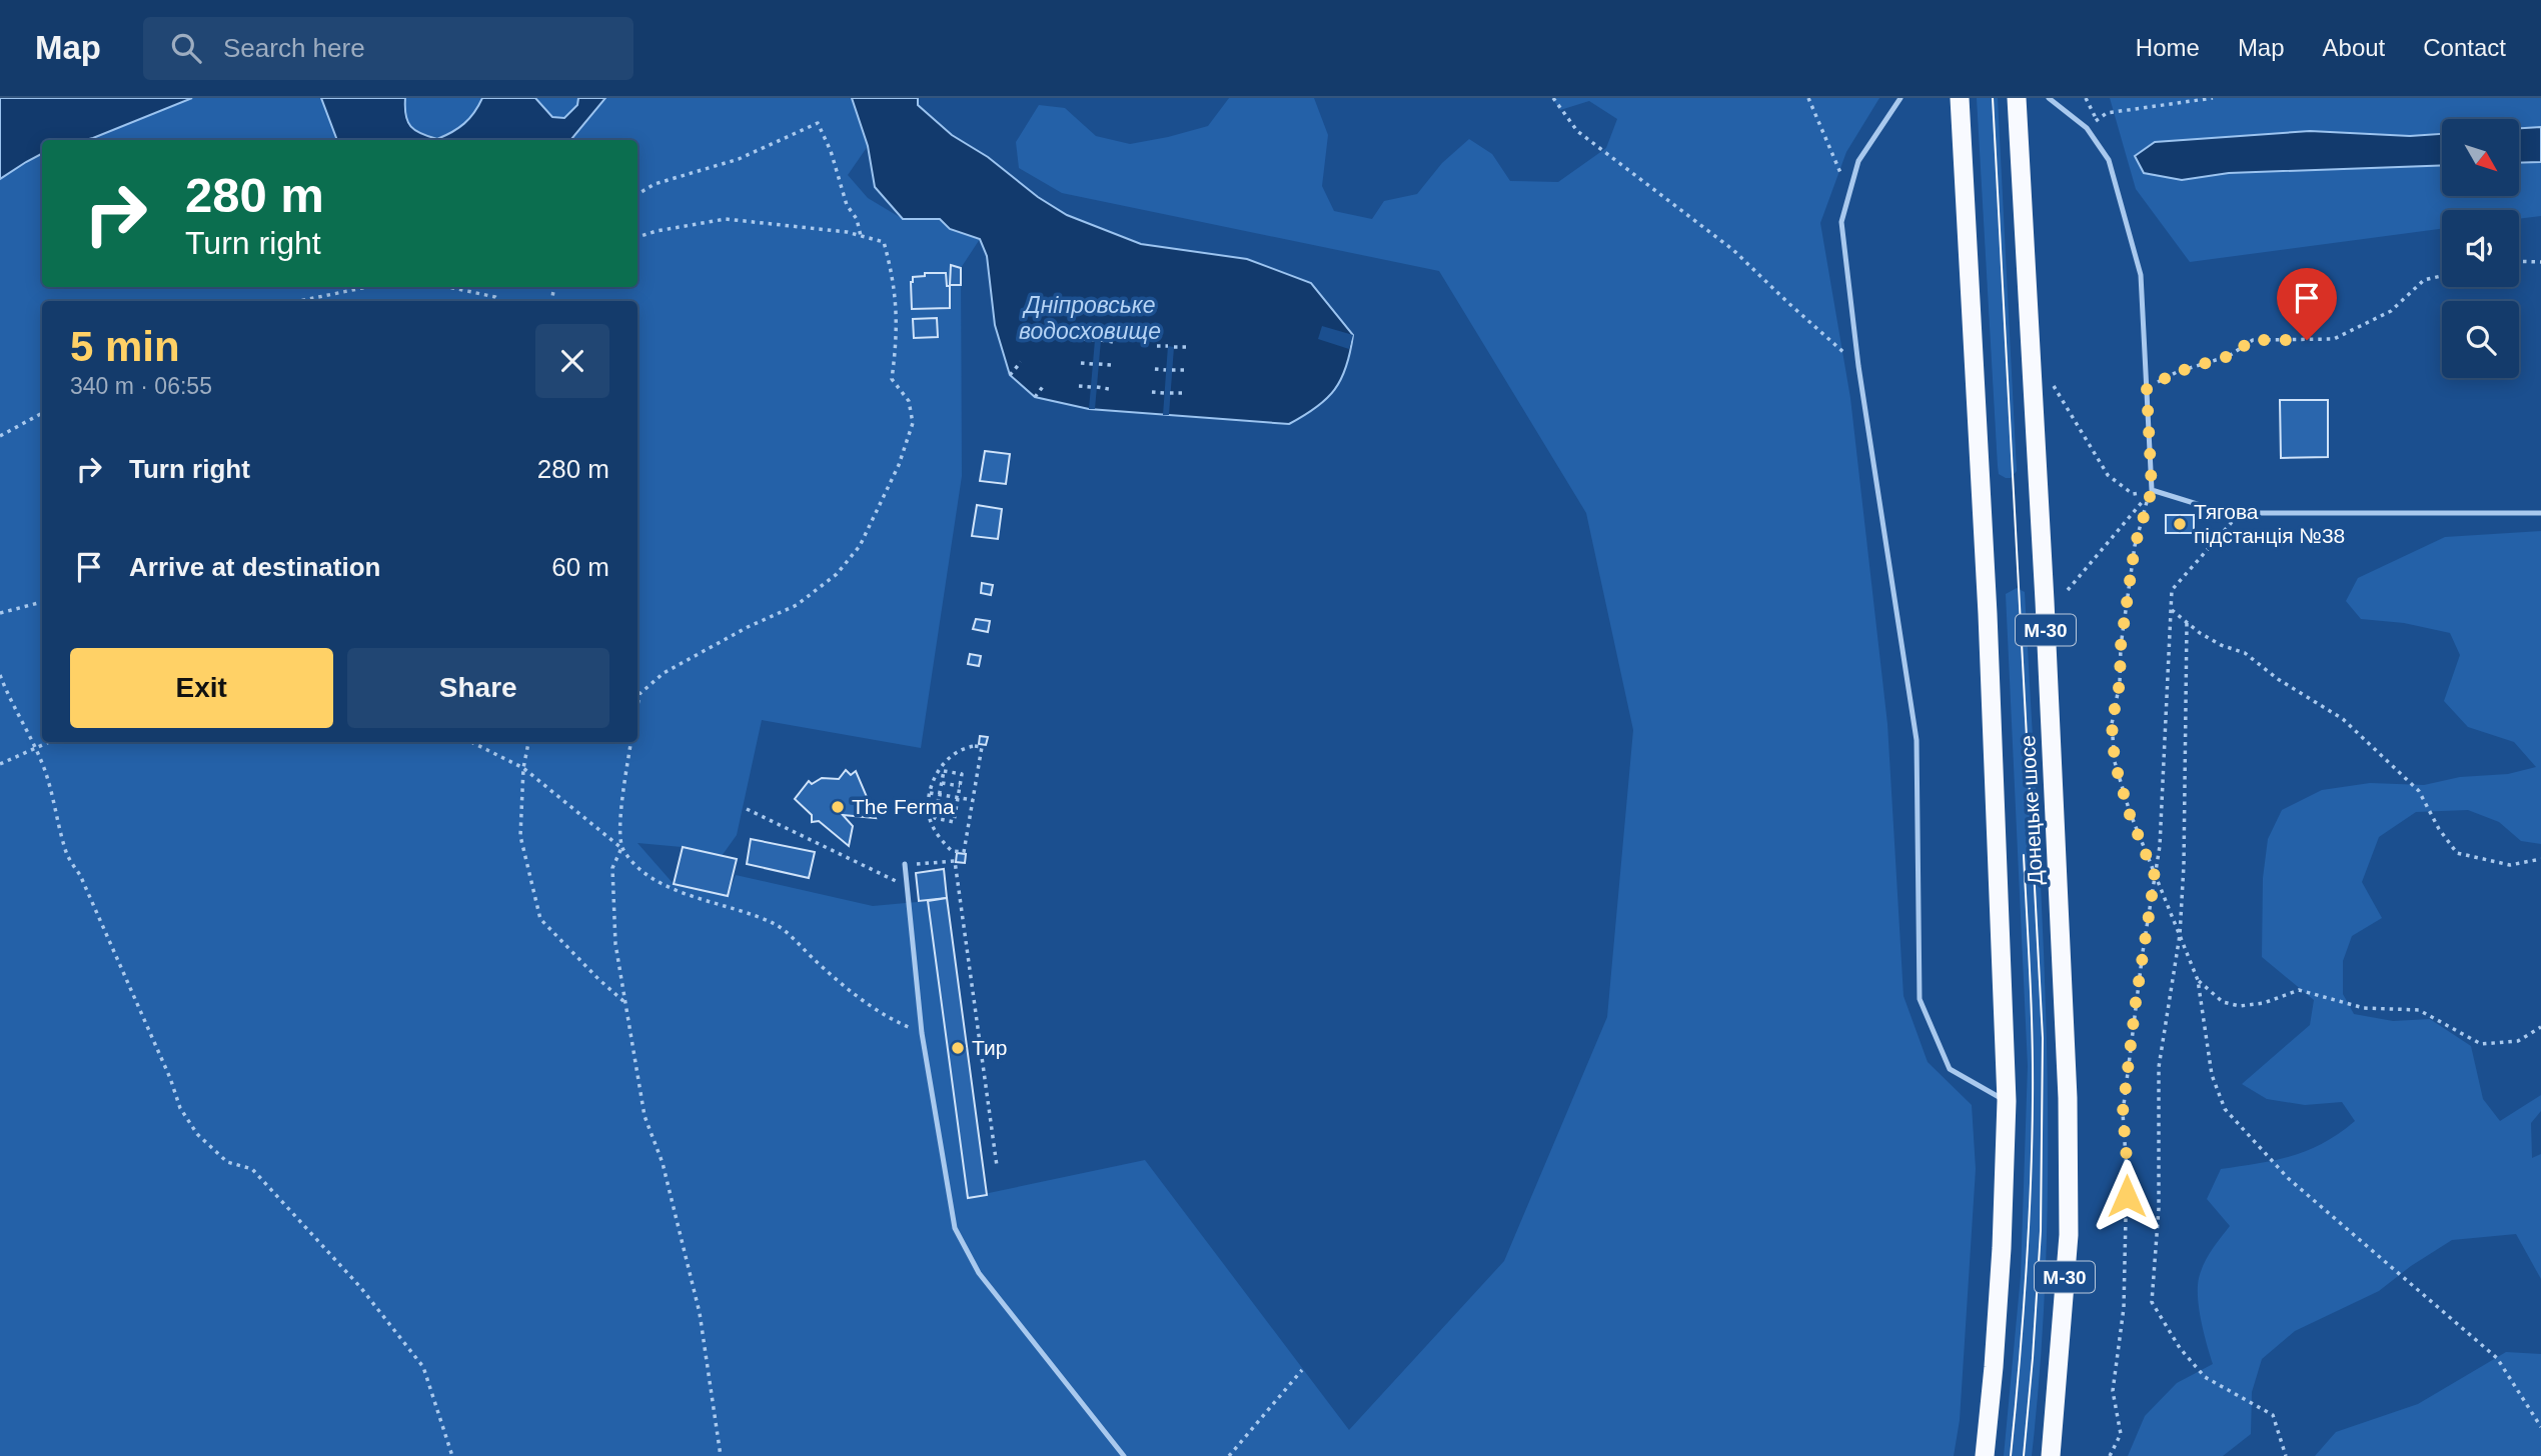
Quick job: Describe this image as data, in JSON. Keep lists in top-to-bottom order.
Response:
{
  "streets": {
    "highway": ["М-30", "Донецьке шосе"]
  },
  "water": ["Дніпровське водосховище"],
  "places": ["Тягова пiдстанцiя №38", "The Ferma", "Тир"],
  "north": "bottom right",
  "page": {
    "header": "Map",
    "search": "Search here",
    "nav": [
      "Home",
      "Map",
      "About",
      "Contact"
    ],
    "turn": ["280 m", "Turn right"],
    "heading": ["5 min", "340 m · 06:55"],
    "list": [
      {
        "name": "Turn right",
        "value": "280 m"
      },
      {
        "name": "Arrive at destination",
        "value": "60 m"
      }
    ],
    "buttons": ["Exit", "Share"]
  }
}
